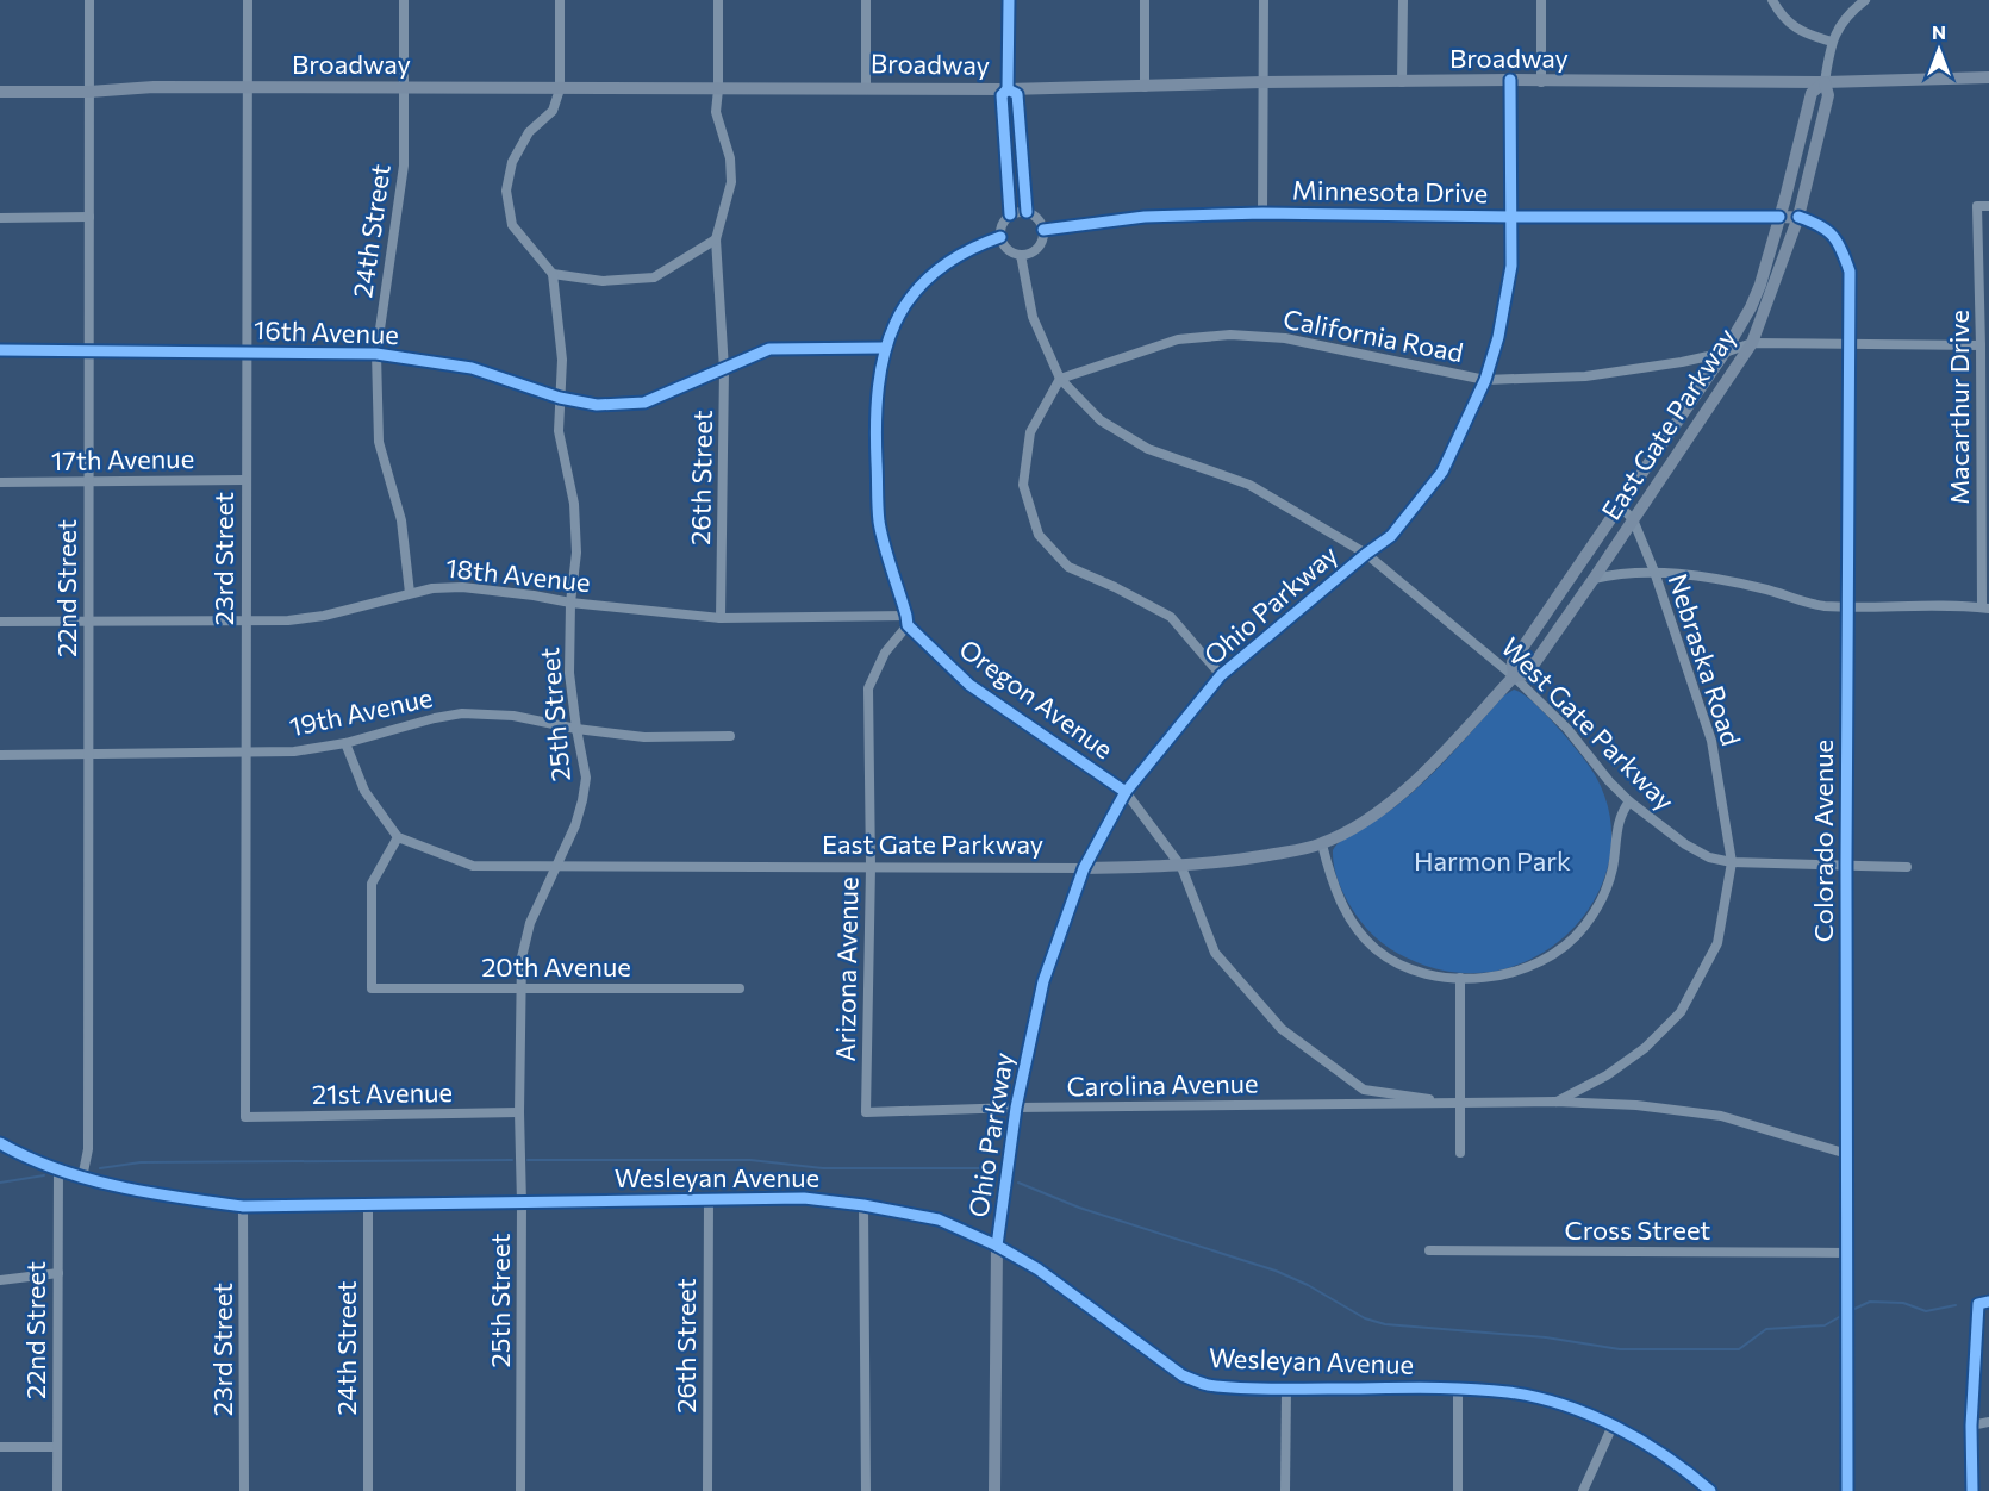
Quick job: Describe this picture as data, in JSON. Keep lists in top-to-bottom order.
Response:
{
  "streets": {
    "street": [
      "Broadway",
      "Minnesota Drive",
      "24th Street",
      "16th Avenue",
      "California Road",
      "Macarthur Drive",
      "East Gate Parkway",
      "17th Avenue",
      "26th Street",
      "23rd Street",
      "18th Avenue",
      "22nd Street",
      "Ohio Parkway",
      "Nebraska Road",
      "Oregon Avenue",
      "19th Avenue",
      "25th Street",
      "West Gate Parkway",
      "Colorado Avenue",
      "20th Avenue",
      "Arizona Avenue",
      "Carolina Avenue",
      "21st Avenue",
      "Wesleyan Avenue",
      "Cross Street"
    ]
  },
  "crossings": [
    ["Broadway", "24th Street"],
    ["Broadway", "East Gate Parkway"],
    ["Broadway", "26th Street"],
    ["Broadway", "23rd Street"],
    ["Broadway", "22nd Street"],
    ["Broadway", "Ohio Parkway"],
    ["Broadway", "25th Street"],
    ["Minnesota Drive", "East Gate Parkway"],
    ["Minnesota Drive", "Ohio Parkway"],
    ["Minnesota Drive", "Oregon Avenue"],
    ["Minnesota Drive", "West Gate Parkway"],
    ["Minnesota Drive", "Colorado Avenue"],
    ["24th Street", "16th Avenue"],
    ["24th Street", "18th Avenue"],
    ["24th Street", "Wesleyan Avenue"],
    ["16th Avenue", "26th Street"],
    ["16th Avenue", "23rd Street"],
    ["16th Avenue", "22nd Street"],
    ["16th Avenue", "Oregon Avenue"],
    ["16th Avenue", "25th Street"],
    ["California Road", "Macarthur Drive"],
    ["California Road", "East Gate Parkway"],
    ["California Road", "Ohio Parkway"],
    ["California Road", "West Gate Parkway"],
    ["California Road", "Colorado Avenue"],
    ["East Gate Parkway", "Ohio Parkway"],
    ["East Gate Parkway", "Nebraska Road"],
    ["East Gate Parkway", "Oregon Avenue"],
    ["East Gate Parkway", "25th Street"],
    ["East Gate Parkway", "West Gate Parkway"],
    ["East Gate Parkway", "Colorado Avenue"],
    ["East Gate Parkway", "20th Avenue"],
    ["East Gate Parkway", "Arizona Avenue"],
    ["17th Avenue", "23rd Street"],
    ["17th Avenue", "22nd Street"],
    ["26th Street", "18th Avenue"],
    ["26th Street", "25th Street"],
    ["26th Street", "Wesleyan Avenue"],
    ["23rd Street", "18th Avenue"],
    ["23rd Street", "19th Avenue"],
    ["23rd Street", "21st Avenue"],
    ["23rd Street", "Wesleyan Avenue"],
    ["18th Avenue", "22nd Street"],
    ["18th Avenue", "Oregon Avenue"],
    ["18th Avenue", "25th Street"],
    ["18th Avenue", "Arizona Avenue"],
    ["22nd Street", "19th Avenue"],
    ["22nd Street", "Wesleyan Avenue"],
    ["Ohio Parkway", "Oregon Avenue"],
    ["Ohio Parkway", "West Gate Parkway"],
    ["Ohio Parkway", "Carolina Avenue"],
    ["Ohio Parkway", "Wesleyan Avenue"],
    ["Nebraska Road", "West Gate Parkway"],
    ["Nebraska Road", "Carolina Avenue"],
    ["Oregon Avenue", "West Gate Parkway"],
    ["Oregon Avenue", "Arizona Avenue"],
    ["Oregon Avenue", "Carolina Avenue"],
    ["19th Avenue", "25th Street"],
    ["25th Street", "20th Avenue"],
    ["25th Street", "21st Avenue"],
    ["25th Street", "Wesleyan Avenue"],
    ["West Gate Parkway", "Colorado Avenue"],
    ["Colorado Avenue", "Carolina Avenue"],
    ["Colorado Avenue", "Cross Street"],
    ["Arizona Avenue", "Carolina Avenue"]
  ],
  "parks": ["Harmon Park"],
  "north": "top"
}
